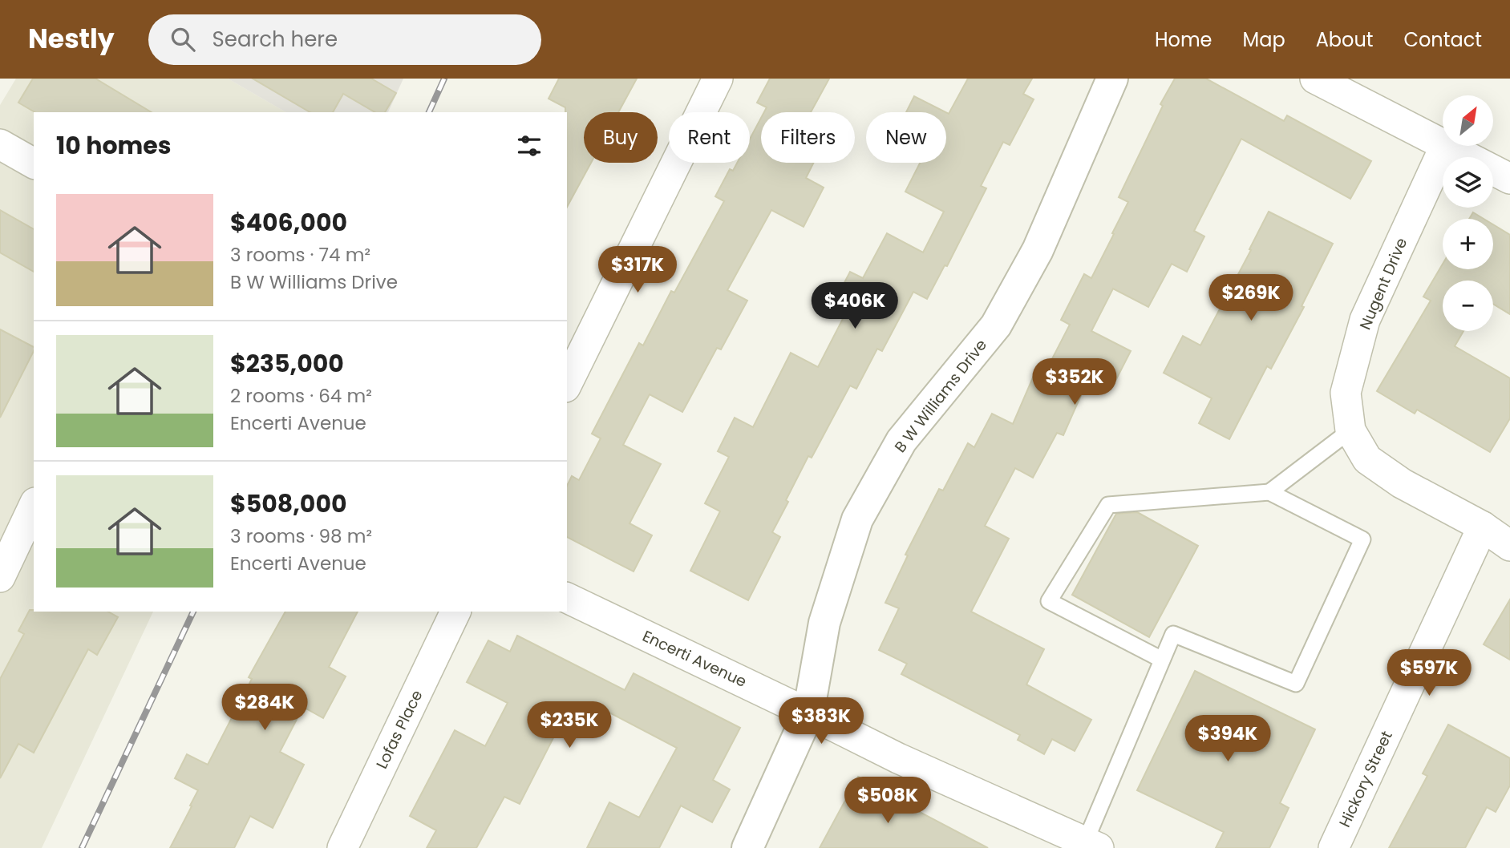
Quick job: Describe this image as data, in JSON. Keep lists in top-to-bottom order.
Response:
{
  "streets": {
    "street": [
      "Nugent Drive",
      "B W Williams Drive",
      "Encerti Avenue",
      "Lofas Place",
      "Hickory Street"
    ]
  },
  "crossings": [
    ["Nugent Drive", "Hickory Street"],
    ["B W Williams Drive", "Encerti Avenue"]
  ],
  "north": "top right",
  "page": {
    "header": "Nestly",
    "search": "Search here",
    "nav": [
      "Home",
      "Map",
      "About",
      "Contact"
    ],
    "map_buttons": ["+", "−"],
    "chip": [
      "Buy",
      "Rent",
      "Filters",
      "New"
    ],
    "heading": "10 homes",
    "list": [
      {
        "name": "$406,000",
        "note": "3 rooms · 74 m² · B W Williams Drive"
      },
      {
        "name": "$235,000",
        "note": "2 rooms · 64 m² · Encerti Avenue"
      },
      {
        "name": "$508,000",
        "note": "3 rooms · 98 m² · Encerti Avenue"
      }
    ],
    "price": [
      "$317K",
      "$269K",
      "$406K",
      "$352K",
      "$597K",
      "$284K",
      "$383K",
      "$235K",
      "$394K",
      "$508K"
    ]
  }
}
